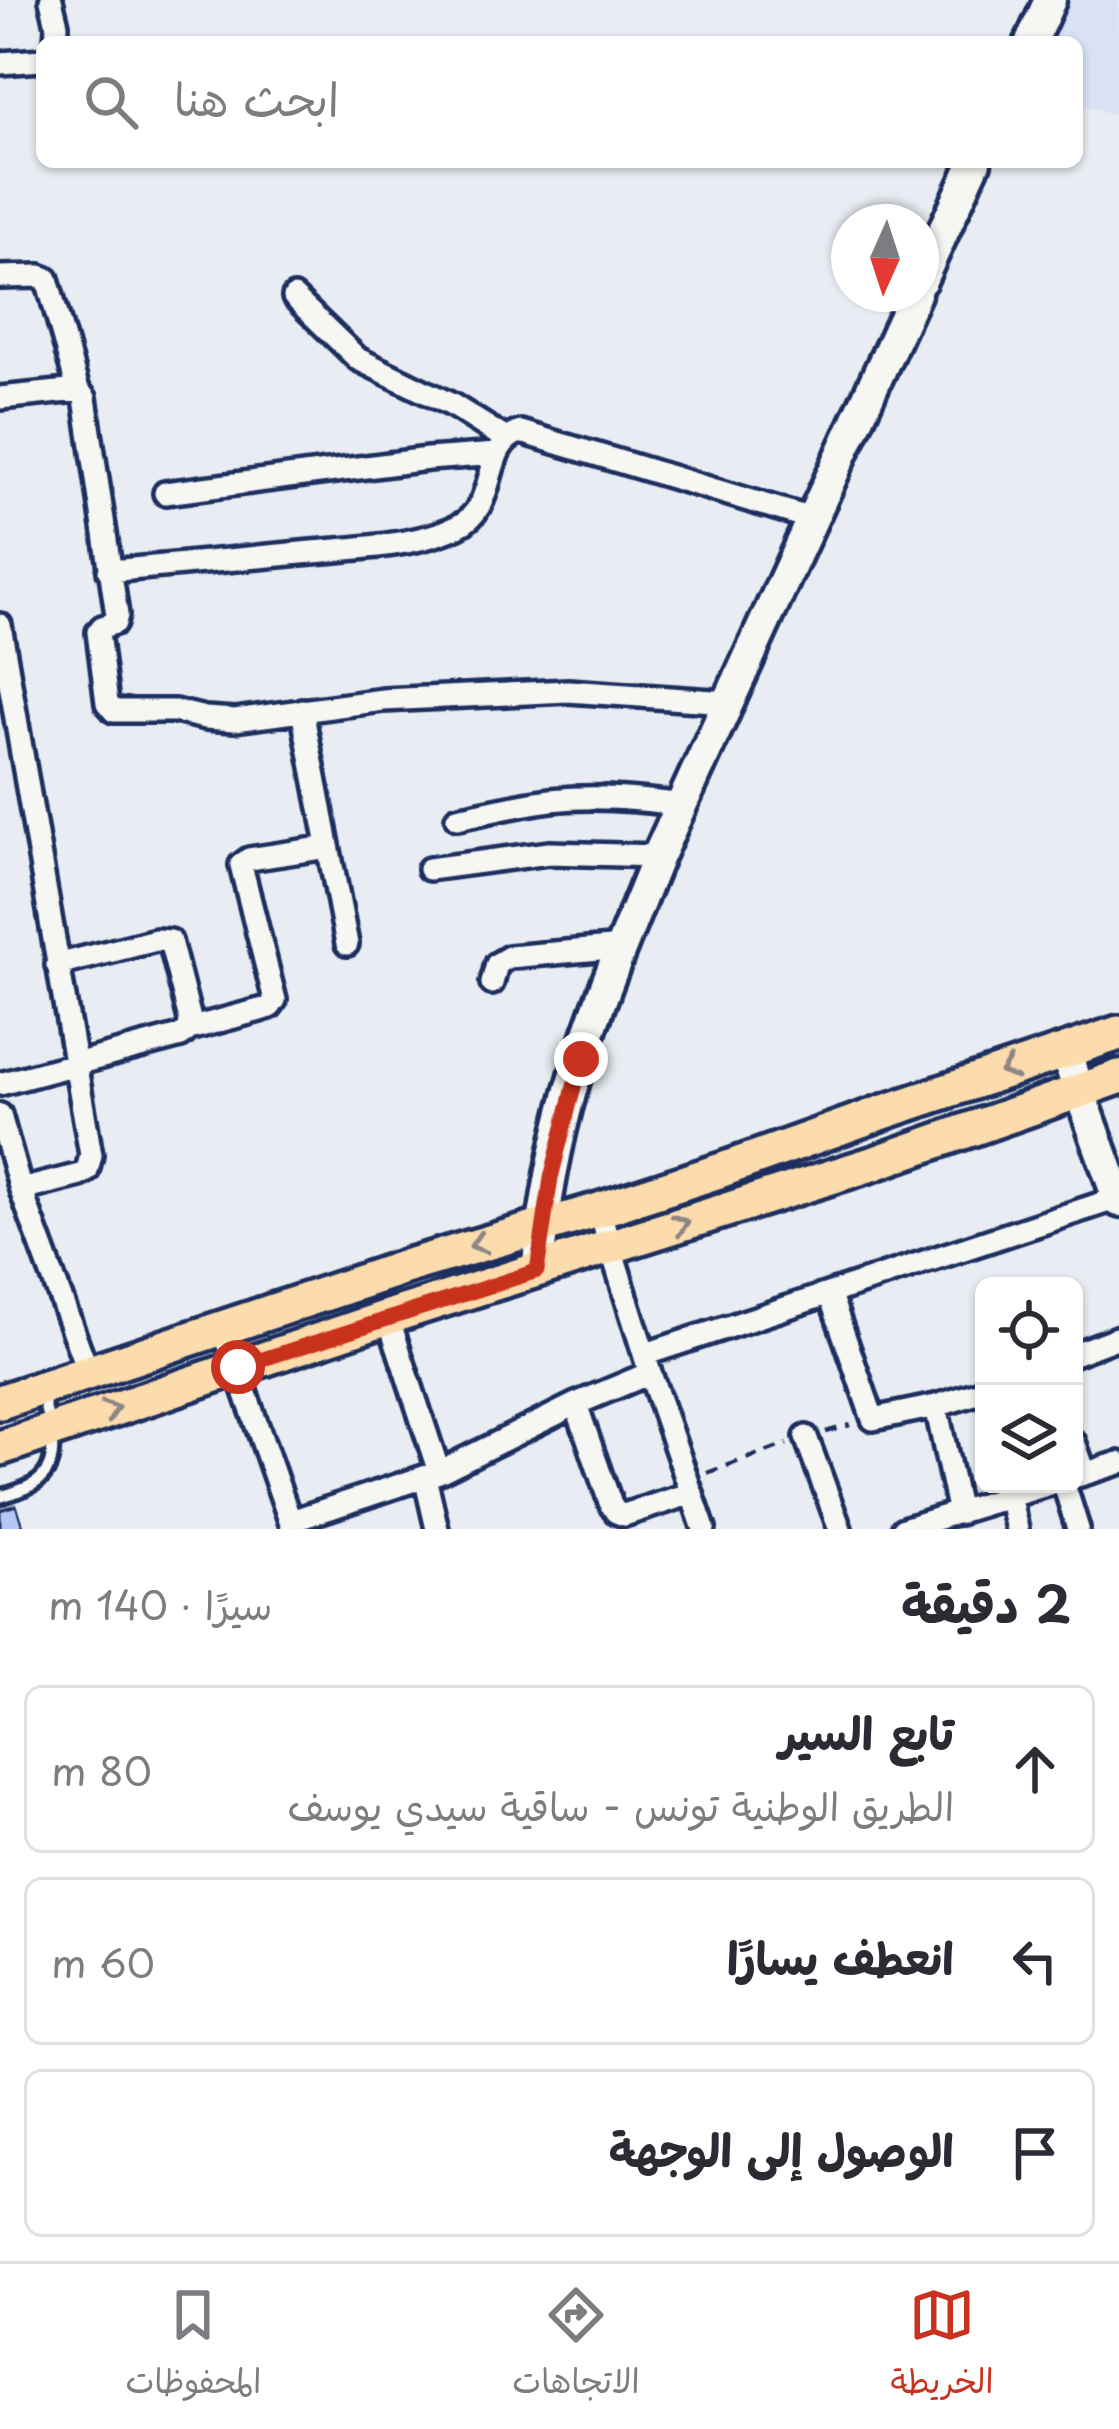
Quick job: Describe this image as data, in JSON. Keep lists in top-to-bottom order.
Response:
{
  "north": "bottom",
  "page": {
    "search": "ابحث هنا",
    "heading": ["2 دقيقة", "سيرًا · 140 m"],
    "list": [
      ["تابع السير", "الطريق الوطنية تونس - ساقية سيدي يوسف", "80 m"],
      ["انعطف يسارًا", "60 m"],
      "الوصول إلى الوجهة"
    ],
    "nav": ["الخريطة", "الاتجاهات", "المحفوظات"]
  }
}
